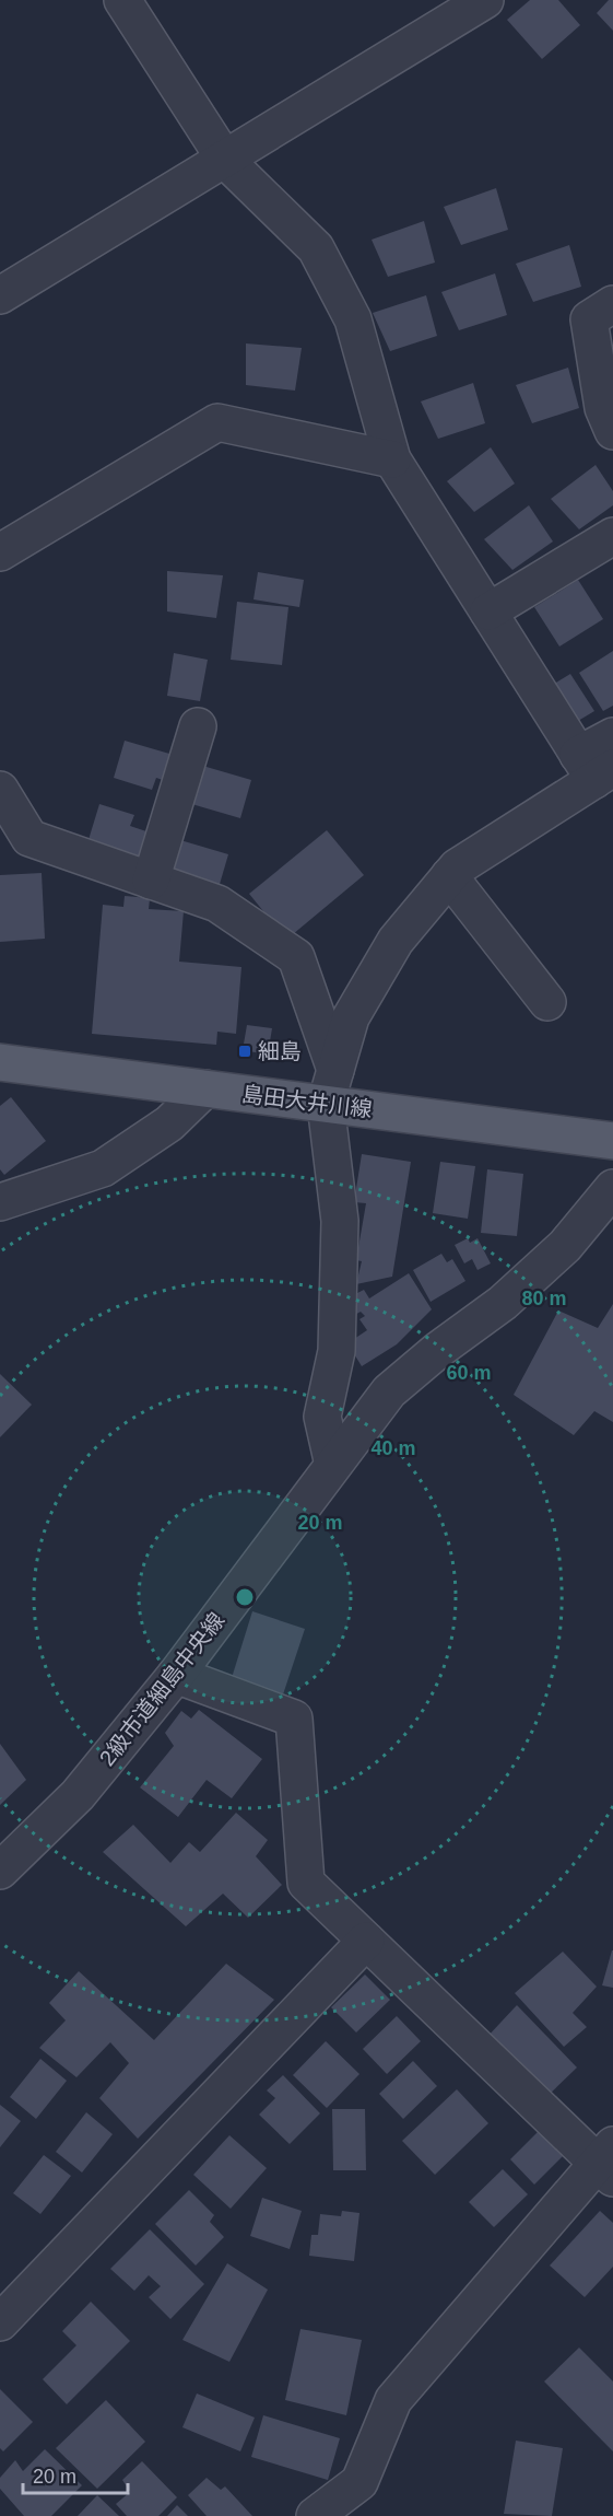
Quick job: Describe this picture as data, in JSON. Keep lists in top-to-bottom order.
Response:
{
  "streets": {
    "main road": ["島田大井川線"],
    "street": ["2級市道細島中央線"]
  },
  "places": {
    "transit": ["細島"]
  },
  "scale_bar": "20 m",
  "rings": [
    "80 m",
    "60 m",
    "40 m",
    "20 m"
  ]
}
